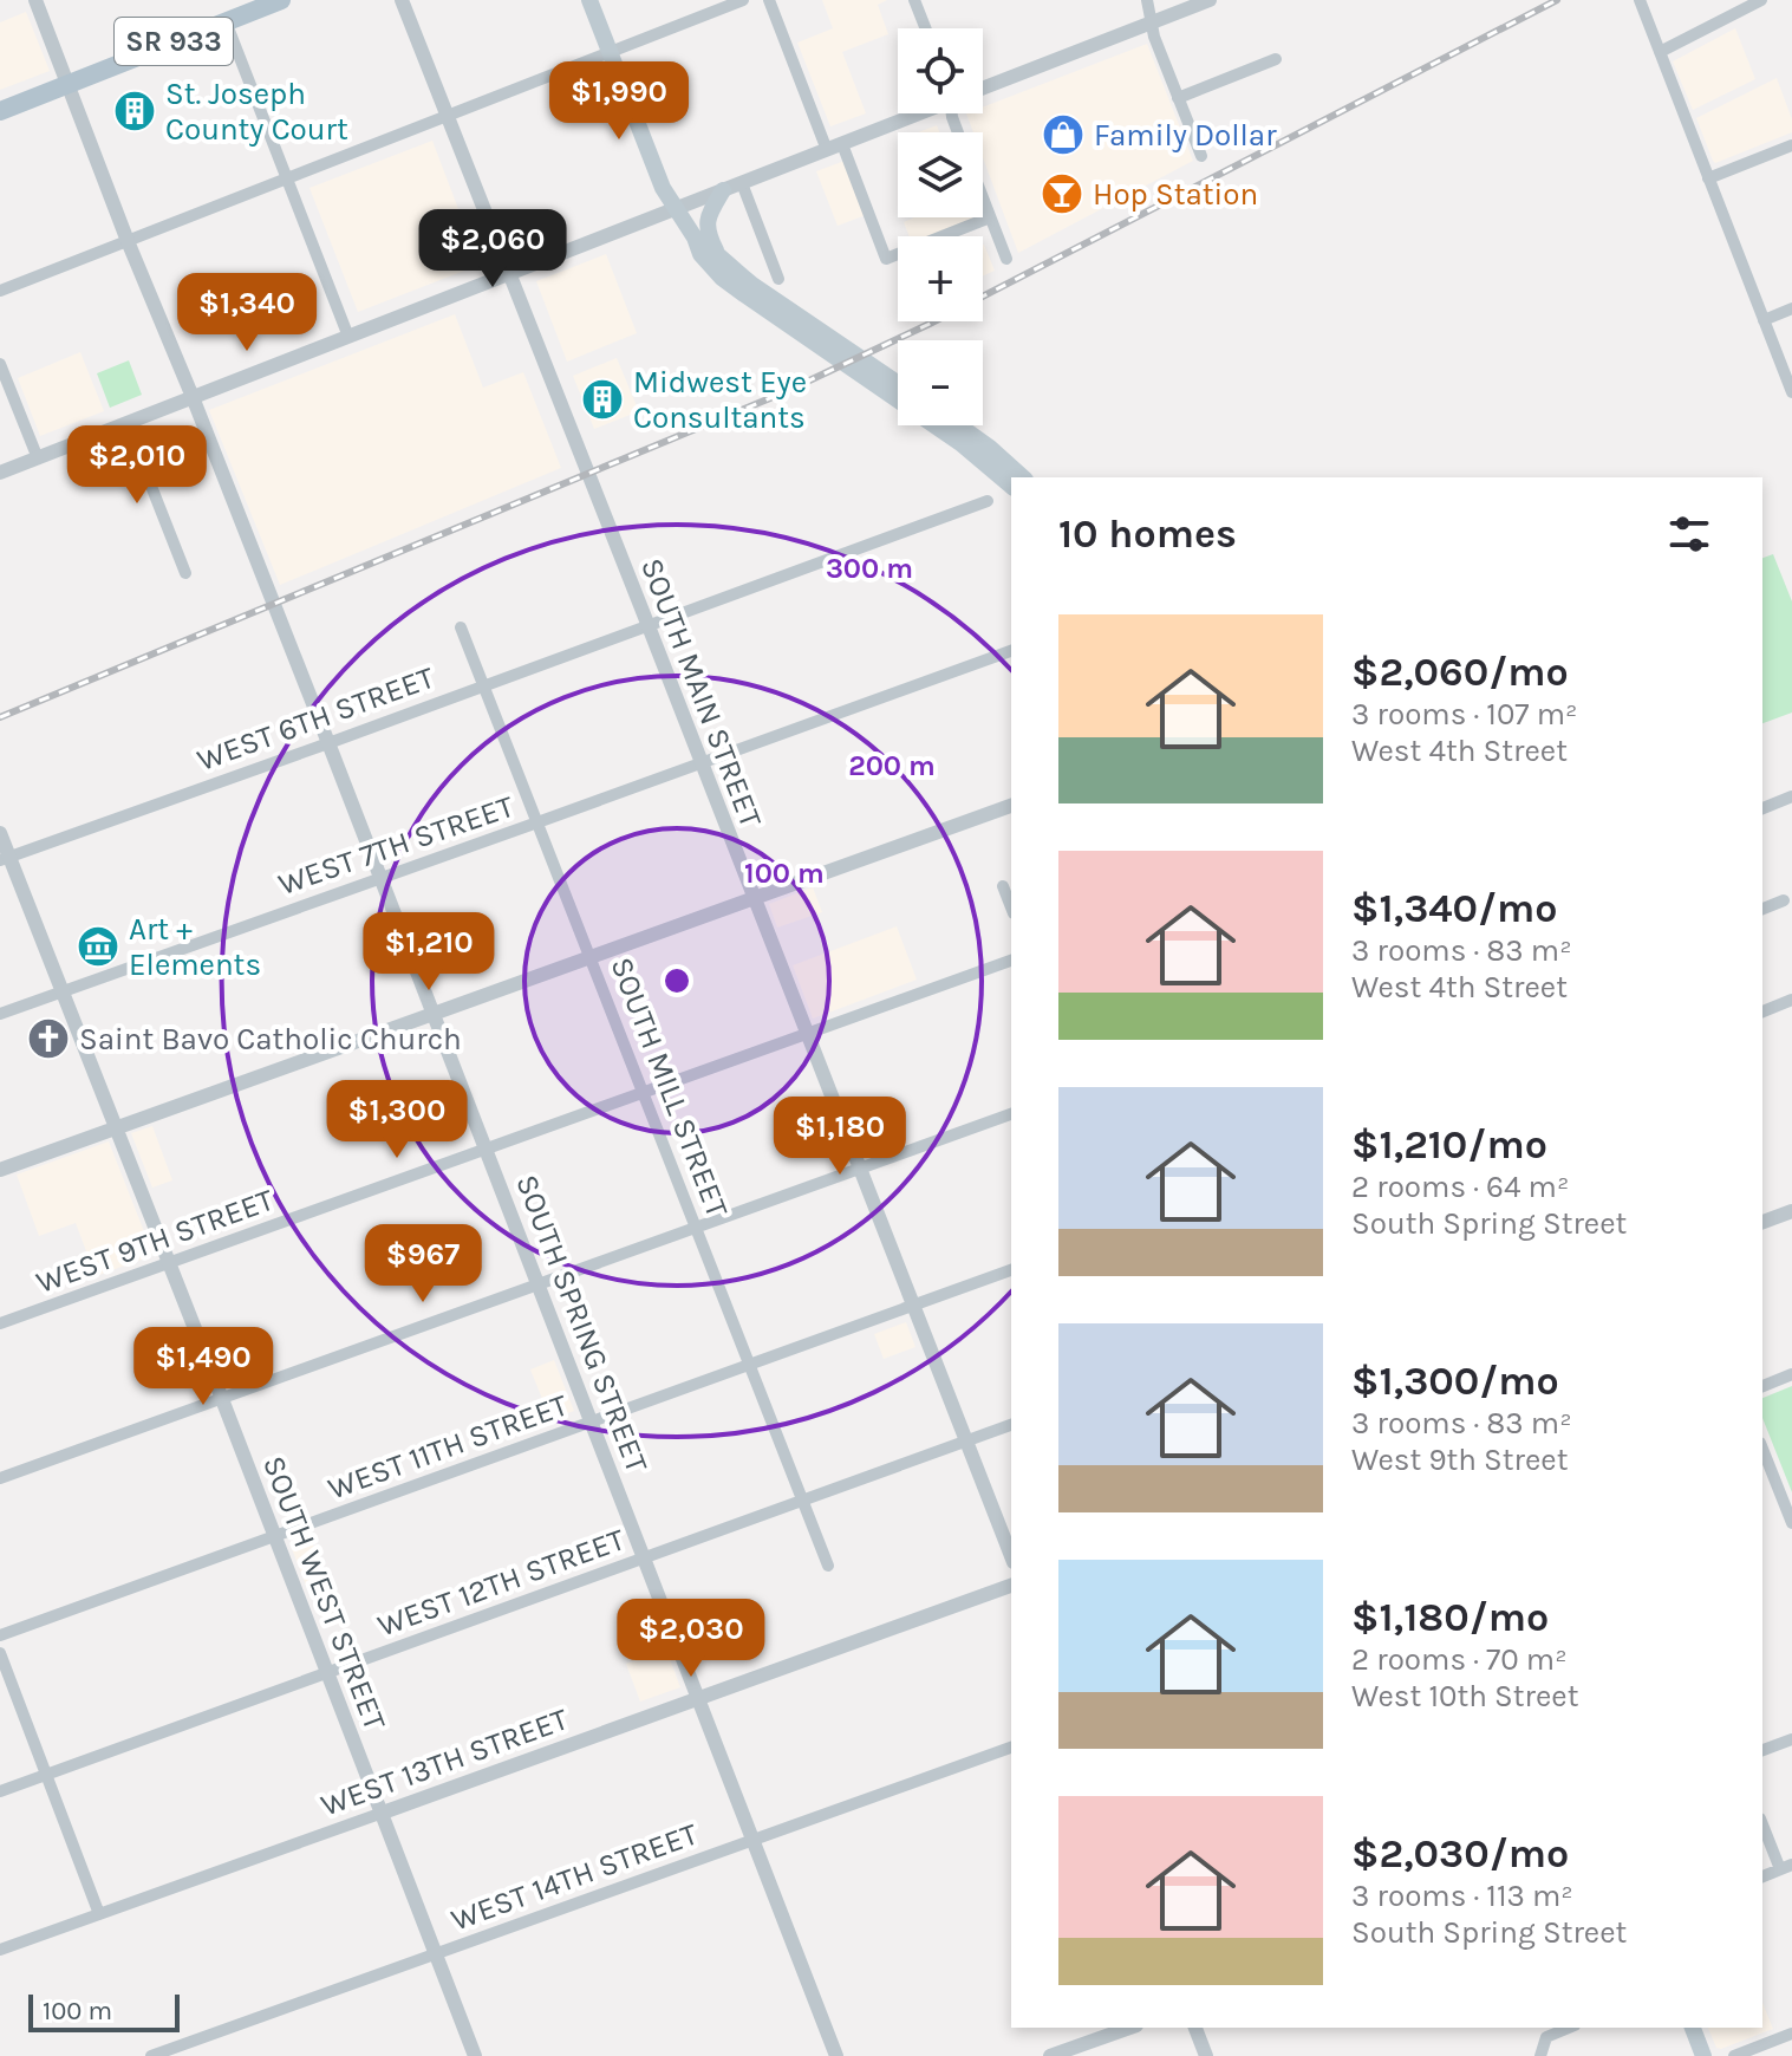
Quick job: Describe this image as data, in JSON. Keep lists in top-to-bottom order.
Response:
{
  "streets": {
    "main road": ["SR 933"],
    "street": [
      "SOUTH MAIN STREET",
      "WEST 6TH STREET",
      "WEST 7TH STREET",
      "SOUTH MILL STREET",
      "WEST 9TH STREET",
      "SOUTH SPRING STREET",
      "WEST 11TH STREET",
      "WEST 12TH STREET",
      "SOUTH WEST STREET",
      "WEST 13TH STREET",
      "WEST 14TH STREET"
    ]
  },
  "crossings": [
    ["SR 933", "SOUTH SPRING STREET"],
    ["SOUTH MAIN STREET", "WEST 6TH STREET"],
    ["SOUTH MAIN STREET", "WEST 7TH STREET"],
    ["SOUTH MAIN STREET", "WEST 9TH STREET"],
    ["SOUTH MAIN STREET", "WEST 11TH STREET"],
    ["SOUTH MAIN STREET", "WEST 12TH STREET"],
    ["WEST 6TH STREET", "SOUTH MILL STREET"],
    ["WEST 6TH STREET", "SOUTH SPRING STREET"],
    ["WEST 6TH STREET", "SOUTH WEST STREET"],
    ["WEST 7TH STREET", "SOUTH MILL STREET"],
    ["WEST 7TH STREET", "SOUTH SPRING STREET"],
    ["WEST 7TH STREET", "SOUTH WEST STREET"],
    ["SOUTH MILL STREET", "WEST 9TH STREET"],
    ["SOUTH MILL STREET", "WEST 11TH STREET"],
    ["SOUTH MILL STREET", "WEST 12TH STREET"],
    ["WEST 9TH STREET", "SOUTH SPRING STREET"],
    ["WEST 9TH STREET", "SOUTH WEST STREET"],
    ["SOUTH SPRING STREET", "WEST 11TH STREET"],
    ["SOUTH SPRING STREET", "WEST 12TH STREET"],
    ["SOUTH SPRING STREET", "WEST 13TH STREET"],
    ["SOUTH SPRING STREET", "WEST 14TH STREET"],
    ["WEST 11TH STREET", "SOUTH WEST STREET"],
    ["WEST 12TH STREET", "SOUTH WEST STREET"],
    ["SOUTH WEST STREET", "WEST 13TH STREET"],
    ["SOUTH WEST STREET", "WEST 14TH STREET"]
  ],
  "places": {
    "building": ["St. Joseph County Court", "Midwest Eye Consultants"],
    "shop": ["Family Dollar"],
    "bar": ["Hop Station"],
    "museum": ["Art + Elements"],
    "church": ["Saint Bavo Catholic Church"]
  },
  "scale_bar": "100 m",
  "page": {
    "map_buttons": ["+", "−"],
    "price": [
      "$1,990",
      "$2,060",
      "$1,340",
      "$2,010",
      "$1,210",
      "$1,300",
      "$1,180",
      "$967",
      "$1,490",
      "$2,030"
    ],
    "heading": "10 homes",
    "list": [
      {
        "name": "$2,060/mo",
        "note": "3 rooms · 107 m² · West 4th Street"
      },
      {
        "name": "$1,340/mo",
        "note": "3 rooms · 83 m² · West 4th Street"
      },
      {
        "name": "$1,210/mo",
        "note": "2 rooms · 64 m² · South Spring Street"
      },
      {
        "name": "$1,300/mo",
        "note": "3 rooms · 83 m² · West 9th Street"
      },
      {
        "name": "$1,180/mo",
        "note": "2 rooms · 70 m² · West 10th Street"
      },
      {
        "name": "$2,030/mo",
        "note": "3 rooms · 113 m² · South Spring Street"
      }
    ],
    "scale": "100 m"
  },
  "rings": ["300 m", "200 m", "100 m"]
}
